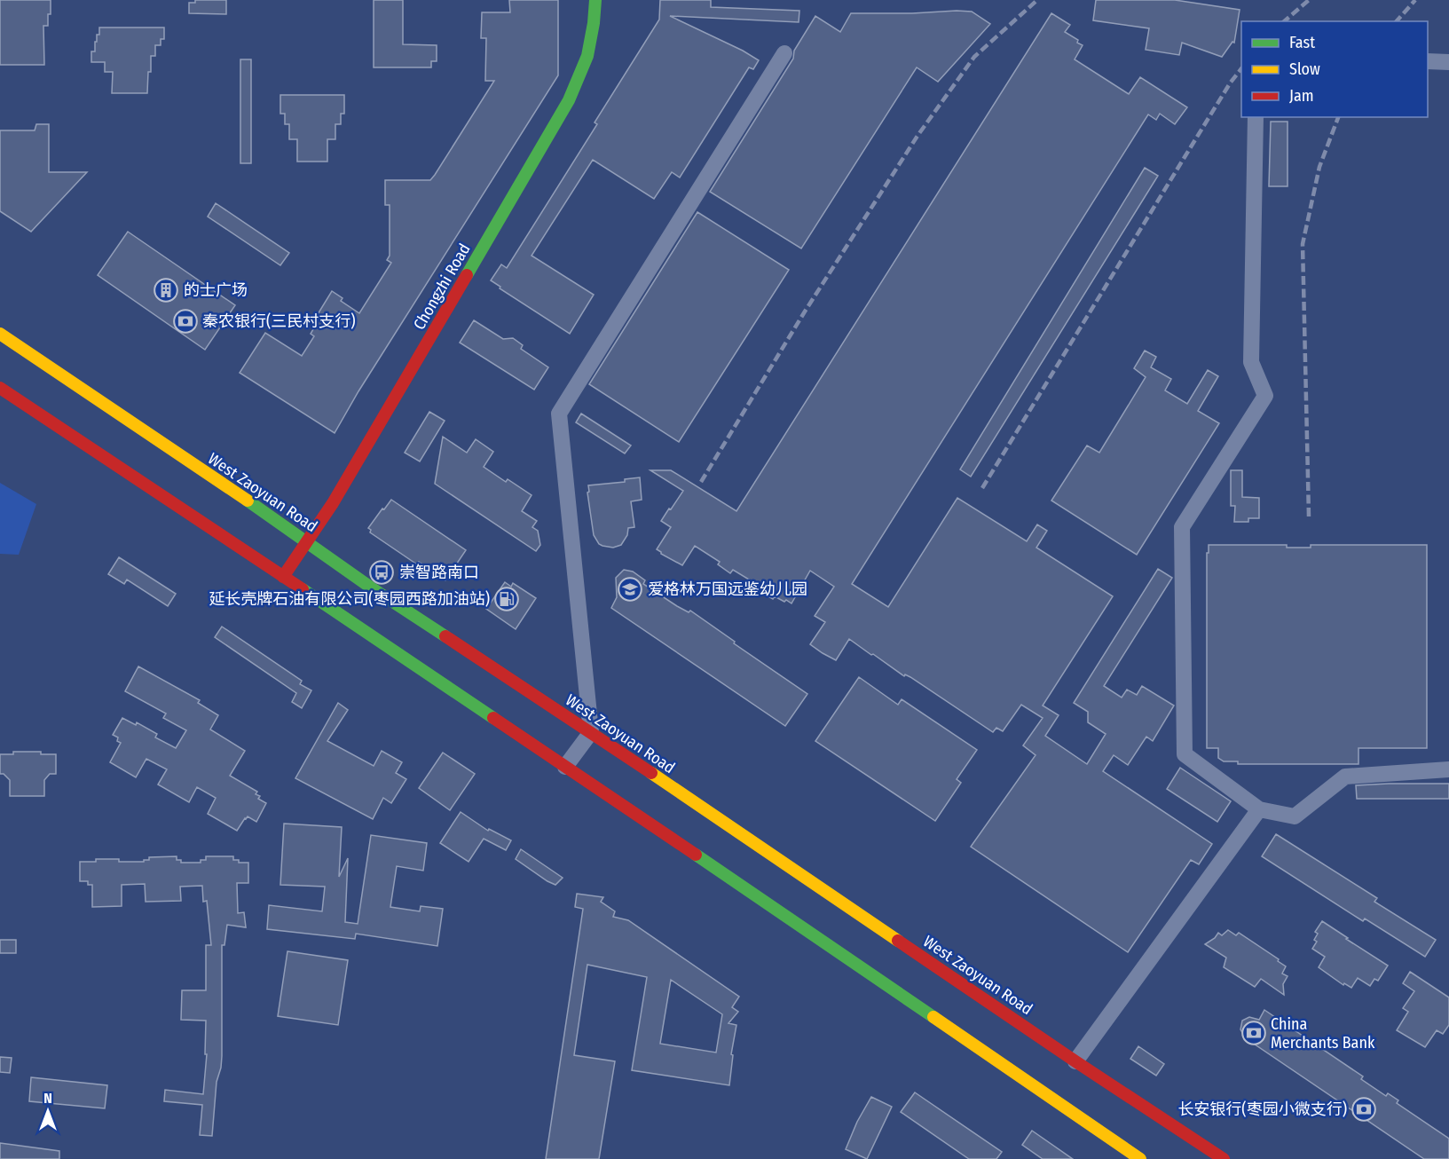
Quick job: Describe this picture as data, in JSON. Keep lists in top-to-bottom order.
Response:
{
  "streets": {
    "main road": ["Chongzhi Road", "West Zaoyuan Road"]
  },
  "crossings": [
    ["Chongzhi Road", "West Zaoyuan Road"]
  ],
  "places": {
    "building": ["的士广场"],
    "bank": ["秦农银行(三民村支行)", "China Merchants Bank", "长安银行(枣园小微支行)"],
    "bus stop": ["崇智路南口"],
    "school or university": ["爱格林万国远鉴幼儿园"],
    "fuel station": ["延长壳牌石油有限公司(枣园西路加油站)"]
  },
  "legend": ["Fast", "Slow", "Jam"],
  "north": "top"
}
